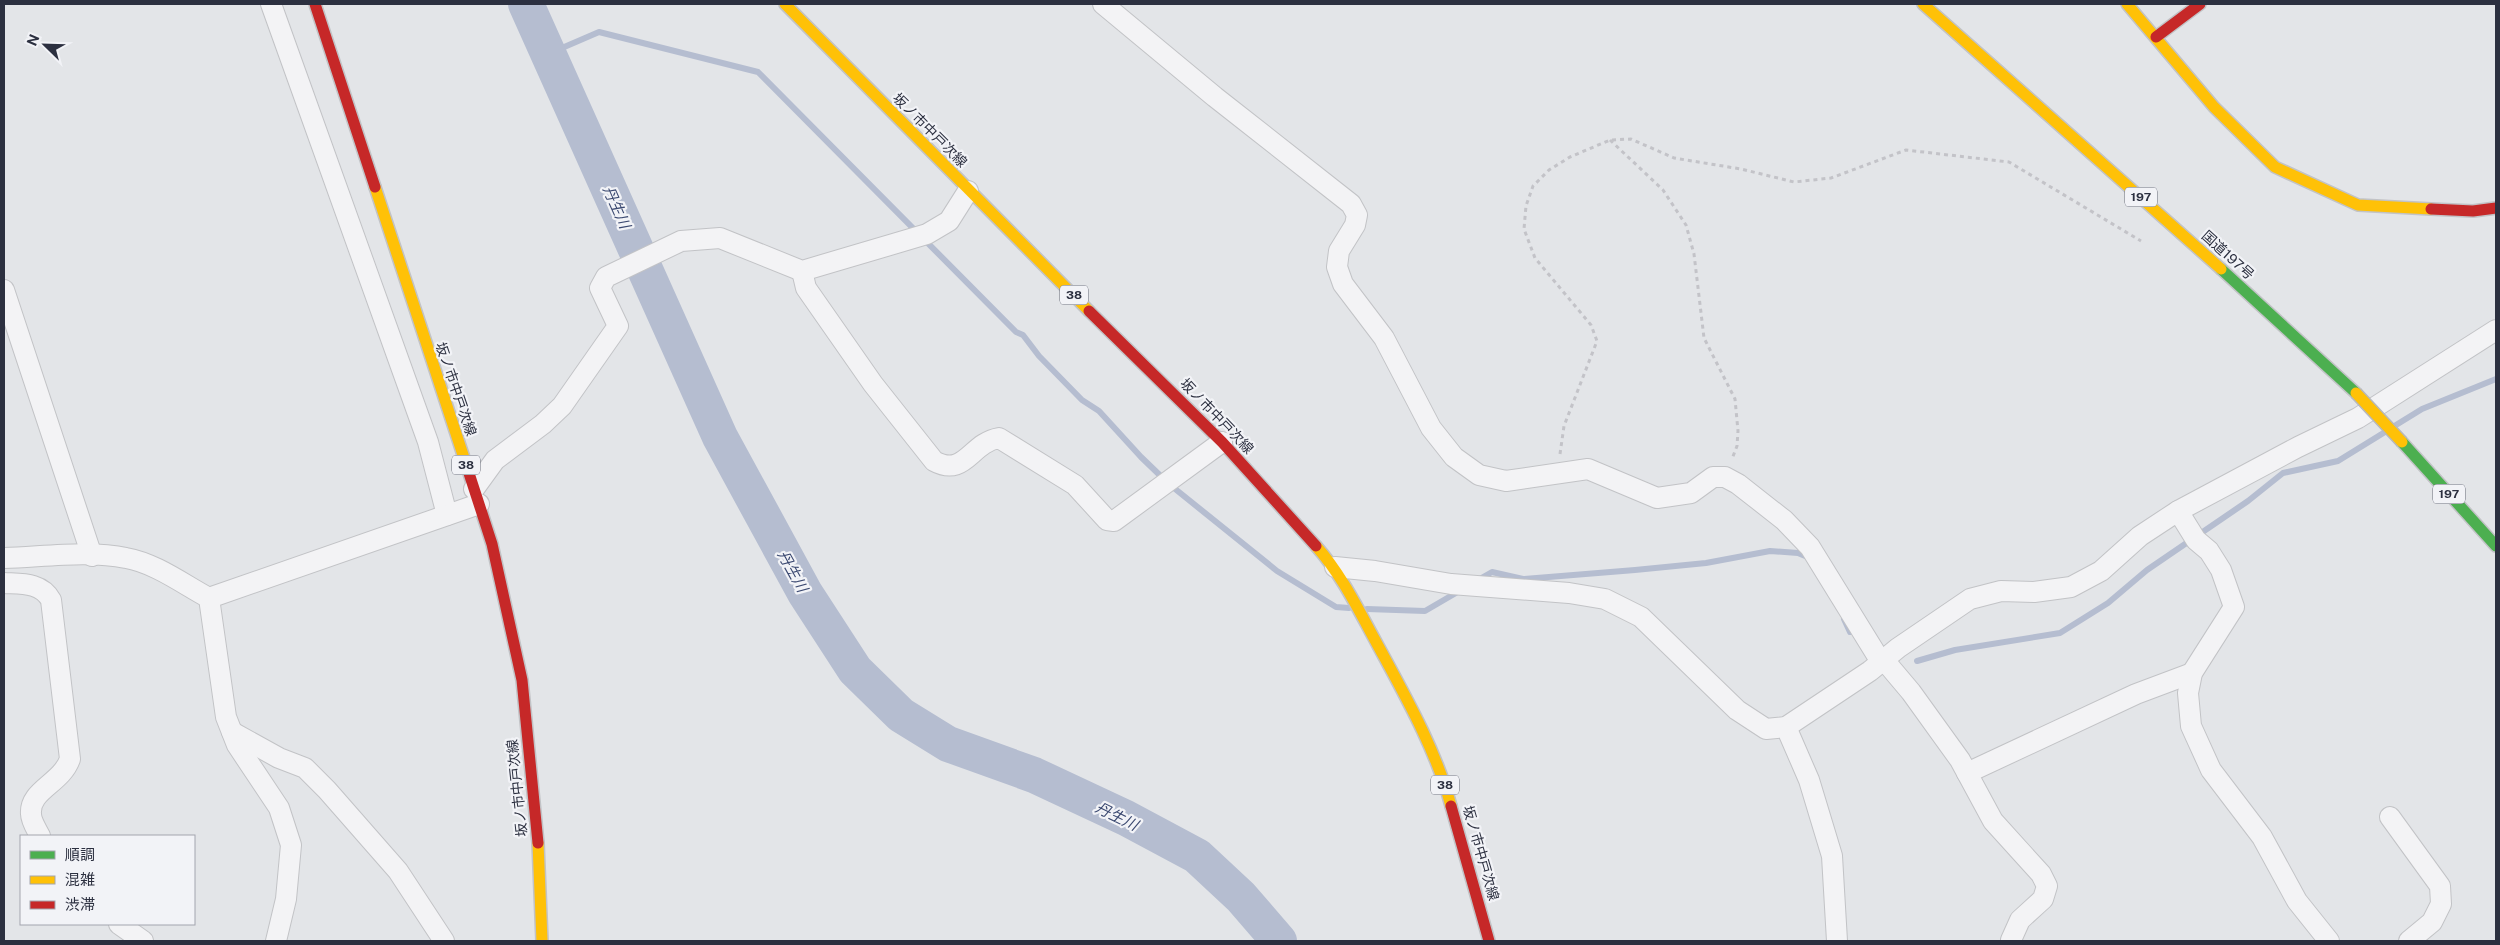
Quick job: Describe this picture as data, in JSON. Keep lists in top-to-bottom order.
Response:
{
  "streets": {
    "main road": [
      "坂ノ市中戸次線",
      "197",
      "国道197号",
      "38"
    ]
  },
  "water": ["丹生川"],
  "legend": ["順調", "混雑", "渋滞"],
  "north": "top left"
}
